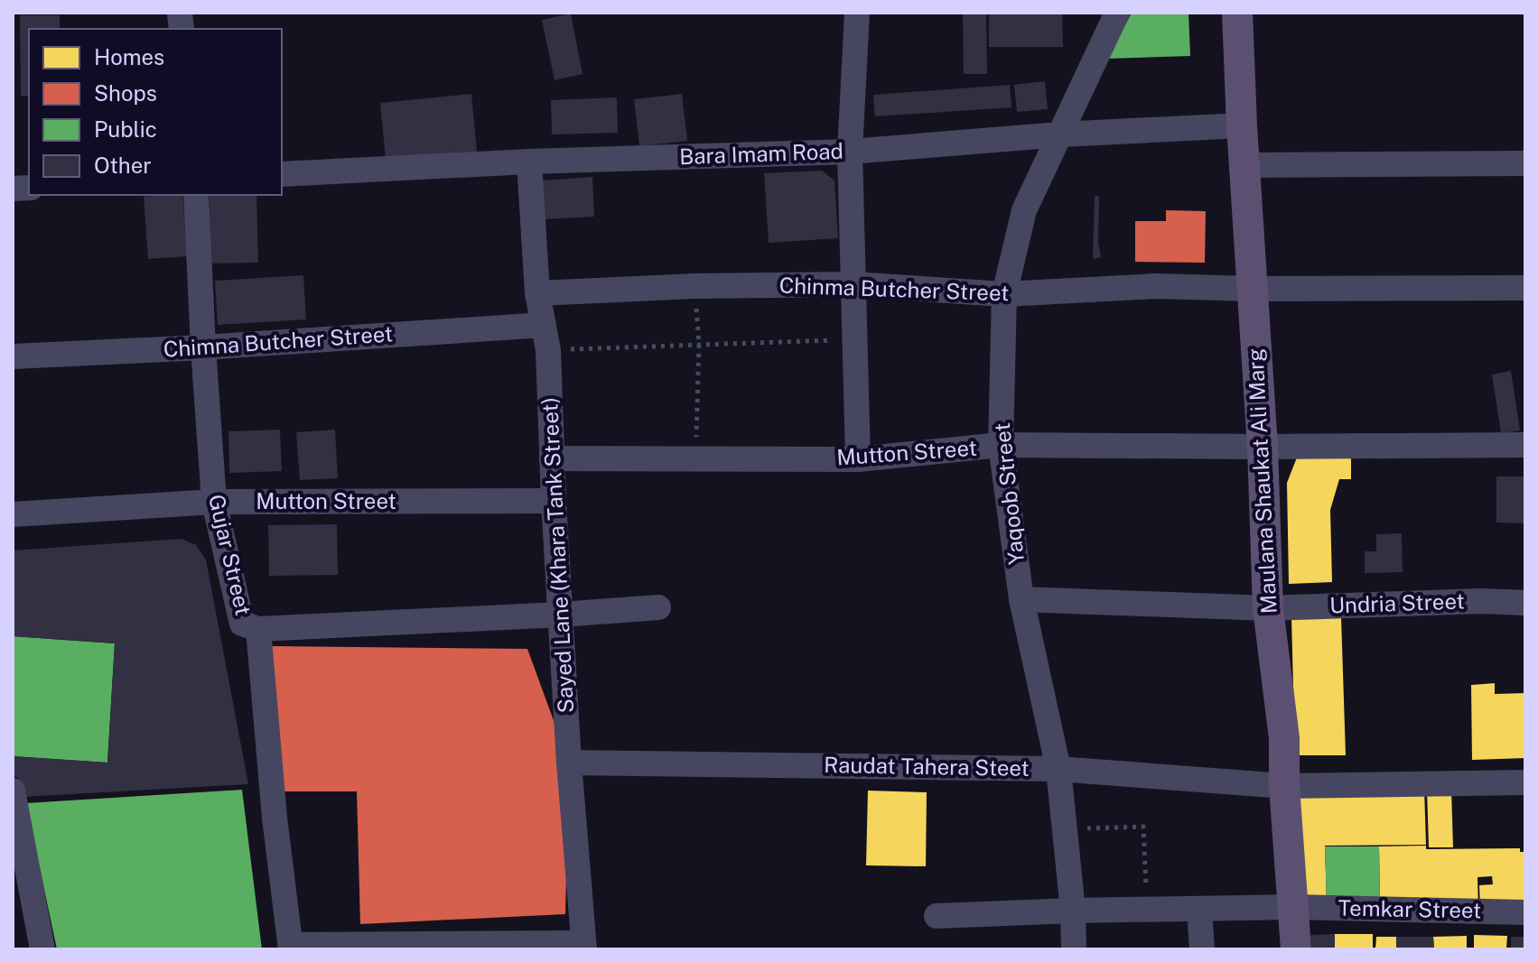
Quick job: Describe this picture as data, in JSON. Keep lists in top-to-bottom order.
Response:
{
  "streets": {
    "main road": ["Maulana Shaukat Ali Marg"],
    "street": [
      "Bara Imam Road",
      "Chinma Butcher Street",
      "Chimna Butcher Street",
      "Mutton Street",
      "Yaqoob Street",
      "Gujar Street",
      "Sayed Lane (Khara Tank Street)",
      "Undria Street",
      "Raudat Tahera Steet",
      "Temkar Street"
    ]
  },
  "crossings": [
    ["Bara Imam Road", "Maulana Shaukat Ali Marg"],
    ["Bara Imam Road", "Yaqoob Street"],
    ["Bara Imam Road", "Sayed Lane (Khara Tank Street)"],
    ["Chinma Butcher Street", "Maulana Shaukat Ali Marg"],
    ["Chinma Butcher Street", "Yaqoob Street"],
    ["Chinma Butcher Street", "Sayed Lane (Khara Tank Street)"],
    ["Chimna Butcher Street", "Gujar Street"],
    ["Chimna Butcher Street", "Sayed Lane (Khara Tank Street)"],
    ["Mutton Street", "Maulana Shaukat Ali Marg"],
    ["Mutton Street", "Yaqoob Street"],
    ["Mutton Street", "Gujar Street"],
    ["Mutton Street", "Sayed Lane (Khara Tank Street)"],
    ["Maulana Shaukat Ali Marg", "Undria Street"],
    ["Maulana Shaukat Ali Marg", "Raudat Tahera Steet"],
    ["Maulana Shaukat Ali Marg", "Temkar Street"],
    ["Yaqoob Street", "Undria Street"],
    ["Yaqoob Street", "Raudat Tahera Steet"],
    ["Yaqoob Street", "Temkar Street"],
    ["Sayed Lane (Khara Tank Street)", "Raudat Tahera Steet"]
  ],
  "legend": [
    "Homes",
    "Shops",
    "Public",
    "Other"
  ]
}
